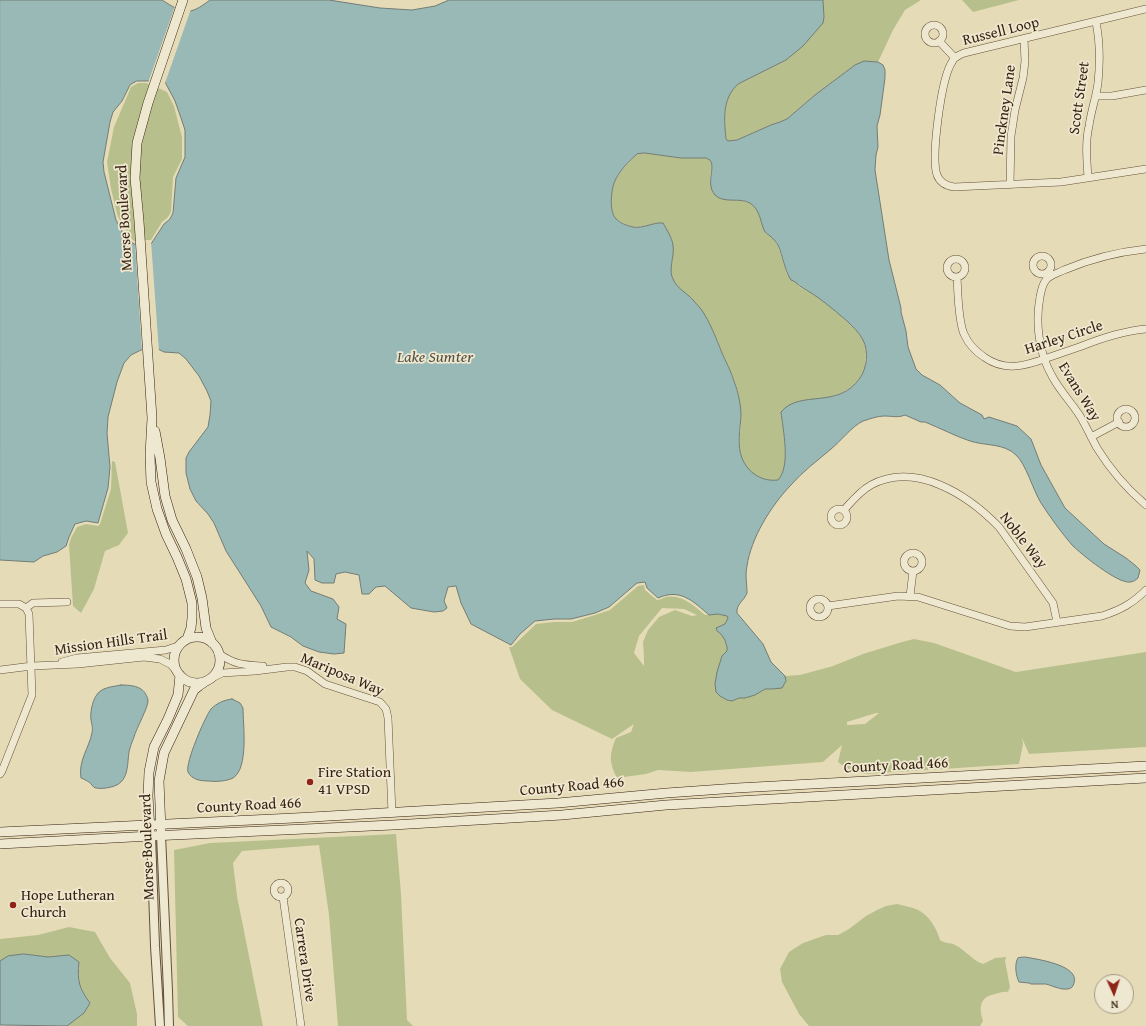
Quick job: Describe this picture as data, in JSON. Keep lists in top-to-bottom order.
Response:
{
  "streets": {
    "main road": ["Morse Boulevard", "County Road 466"],
    "street": [
      "Russell Loop",
      "Scott Street",
      "Pinckney Lane",
      "Harley Circle",
      "Evans Way",
      "Noble Way",
      "Mission Hills Trail",
      "Mariposa Way",
      "Carrera Drive"
    ]
  },
  "crossings": [
    ["Russell Loop", "Scott Street"],
    ["Russell Loop", "Pinckney Lane"],
    ["Morse Boulevard", "Mission Hills Trail"],
    ["Morse Boulevard", "Mariposa Way"],
    ["Morse Boulevard", "County Road 466"],
    ["Harley Circle", "Evans Way"],
    ["Mission Hills Trail", "Mariposa Way"],
    ["Mariposa Way", "County Road 466"]
  ],
  "water": ["Lake Sumter"],
  "places": ["Fire Station 41 VPSD", "Hope Lutheran Church"],
  "north": "bottom"
}
